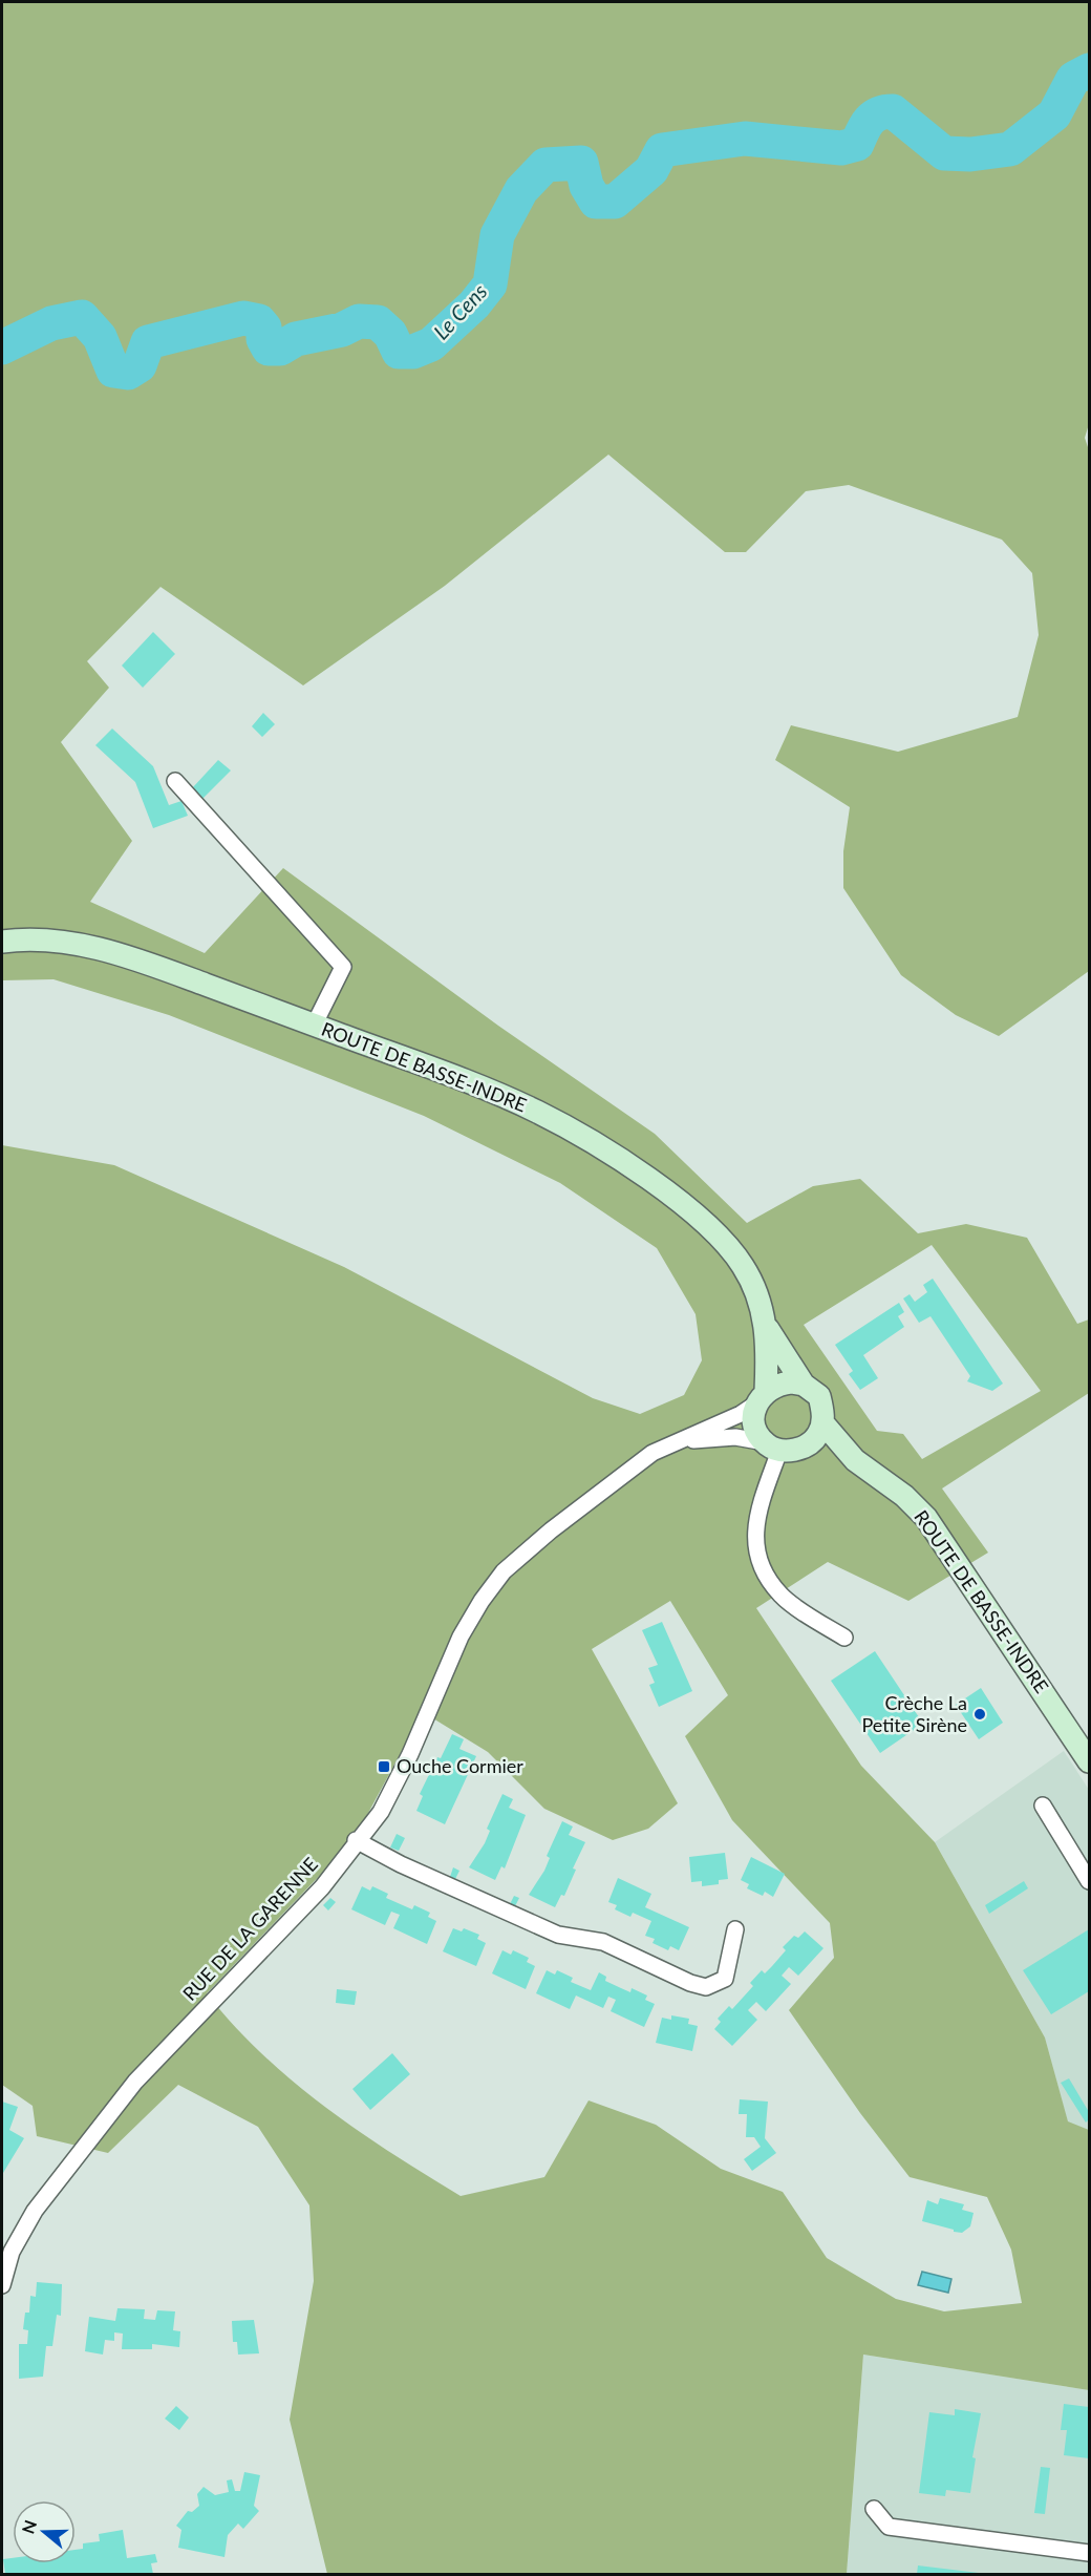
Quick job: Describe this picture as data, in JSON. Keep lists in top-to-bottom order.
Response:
{
  "streets": {
    "main road": ["ROUTE DE BASSE-INDRE"],
    "street": ["RUE DE LA GARENNE"]
  },
  "crossings": [
    ["ROUTE DE BASSE-INDRE", "RUE DE LA GARENNE"]
  ],
  "water": ["Le Cens"],
  "places": {
    "other": ["Crèche La Petite Sirène"],
    "transit": ["Ouche Cormier"]
  },
  "north": "left"
}
